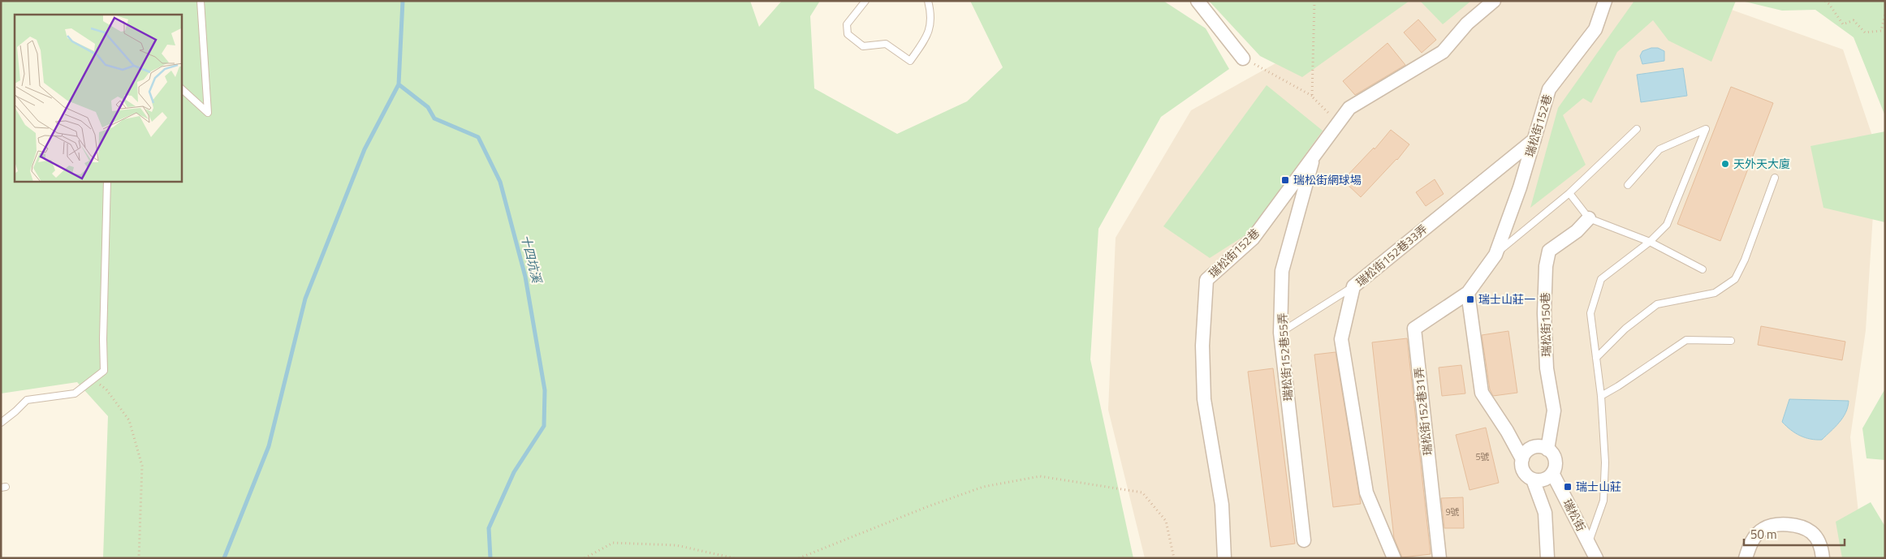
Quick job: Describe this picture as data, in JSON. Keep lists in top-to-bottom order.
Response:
{
  "streets": {
    "street": [
      "瑞松街152巷",
      "瑞松街152巷33弄",
      "瑞松街150巷",
      "瑞松街152巷55弄",
      "瑞松街152巷31弄",
      "瑞松街"
    ]
  },
  "crossings": [
    ["瑞松街152巷", "瑞松街152巷33弄"],
    ["瑞松街152巷", "瑞松街152巷55弄"],
    ["瑞松街152巷", "瑞松街152巷31弄"],
    ["瑞松街150巷", "瑞松街"]
  ],
  "water": ["十四坑溪"],
  "places": {
    "other": ["天外天大廈"],
    "transit": ["瑞松街網球場", "瑞士山莊一", "瑞士山莊"]
  },
  "house_numbers": ["5號", "9號"],
  "scale_bar": "50 m"
}
